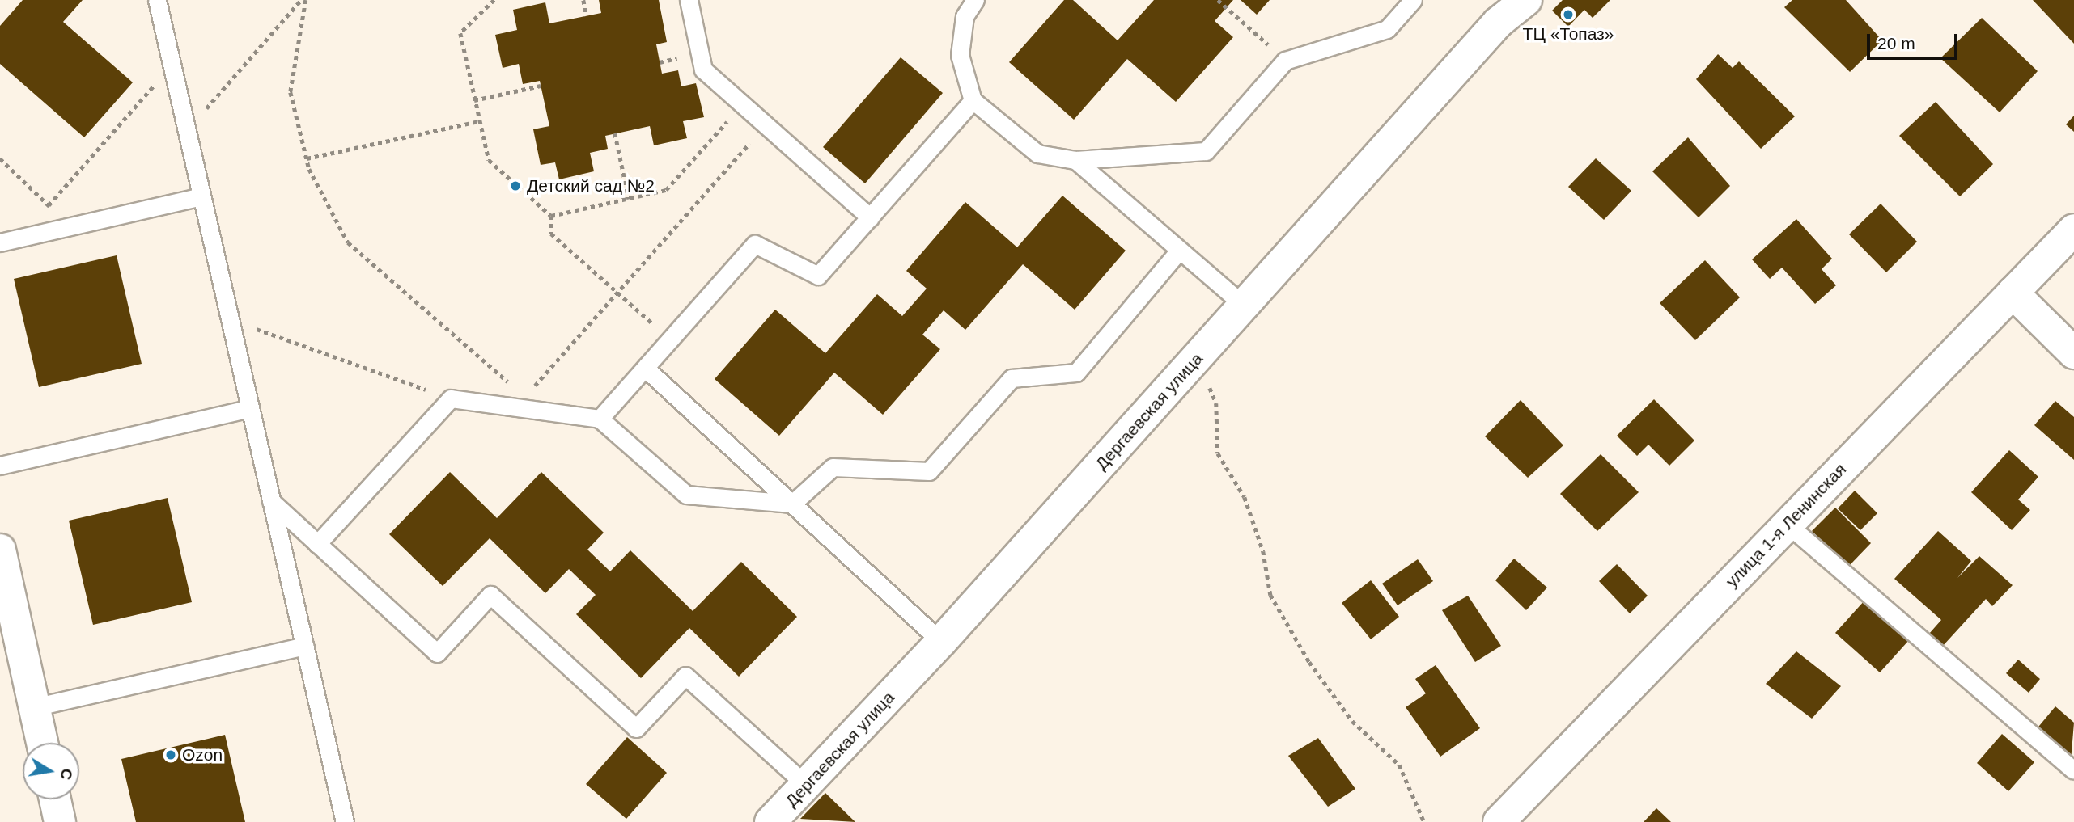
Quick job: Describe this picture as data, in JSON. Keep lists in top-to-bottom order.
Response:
{
  "streets": {
    "street": ["Дергаевская улица", "улица 1-я Ленинская"]
  },
  "places": ["ТЦ «Топаз»", "Детский сад №2", "Ozon"],
  "scale_bar": "20 m",
  "north": "right"
}
